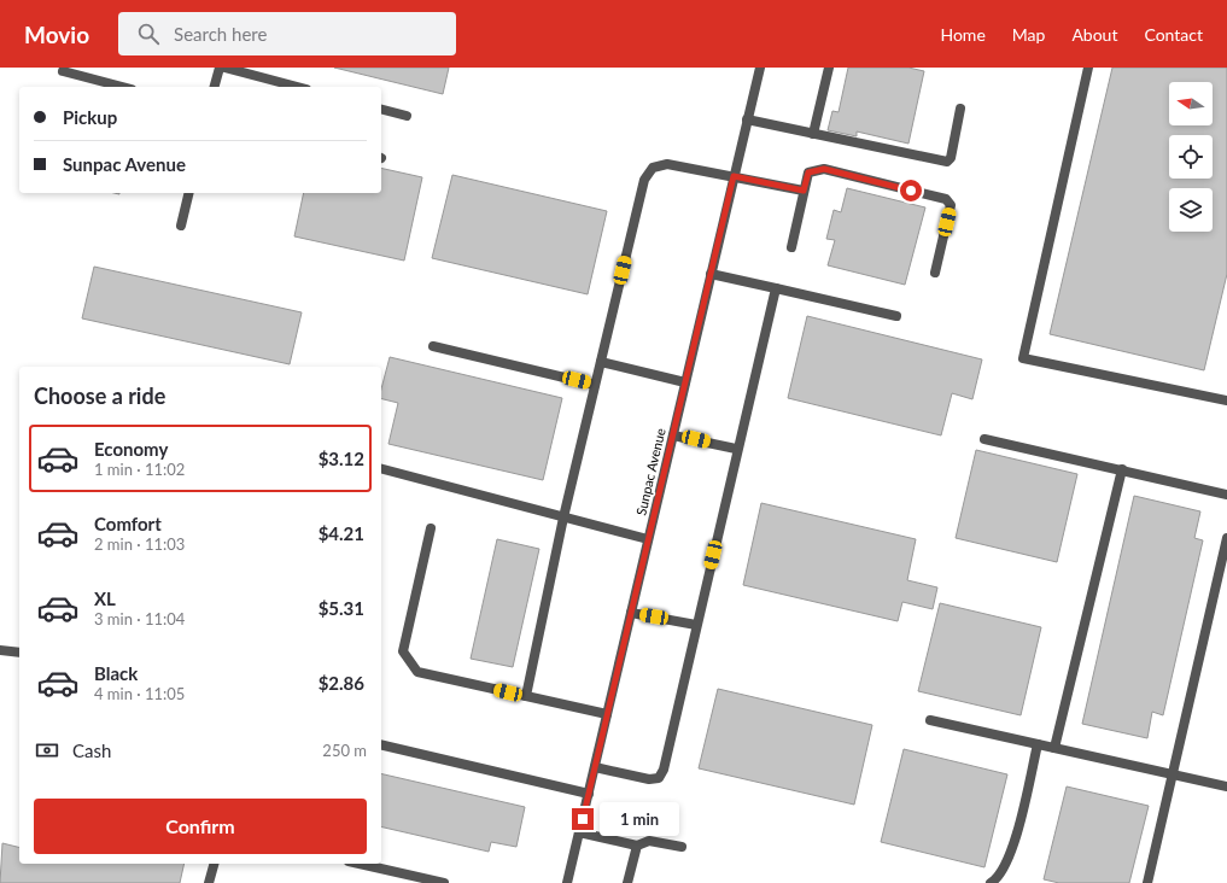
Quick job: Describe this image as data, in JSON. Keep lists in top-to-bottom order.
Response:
{
  "streets": {
    "street": ["Sunpac Avenue"]
  },
  "north": "left",
  "page": {
    "header": "Movio",
    "search": "Search here",
    "nav": [
      "Home",
      "Map",
      "About",
      "Contact"
    ],
    "banner": ["Pickup", "Sunpac Avenue"],
    "heading": "Choose a ride",
    "list": [
      {
        "name": "Economy",
        "note": "1 min · 11:02",
        "value": "$3.12"
      },
      {
        "name": "Comfort",
        "note": "2 min · 11:03",
        "value": "$4.21"
      },
      {
        "name": "XL",
        "note": "3 min · 11:04",
        "value": "$5.31"
      },
      {
        "name": "Black",
        "note": "4 min · 11:05",
        "value": "$2.86"
      }
    ],
    "pay": ["Cash", "250 m"],
    "buttons": "Confirm",
    "bubble": "1 min"
  }
}
